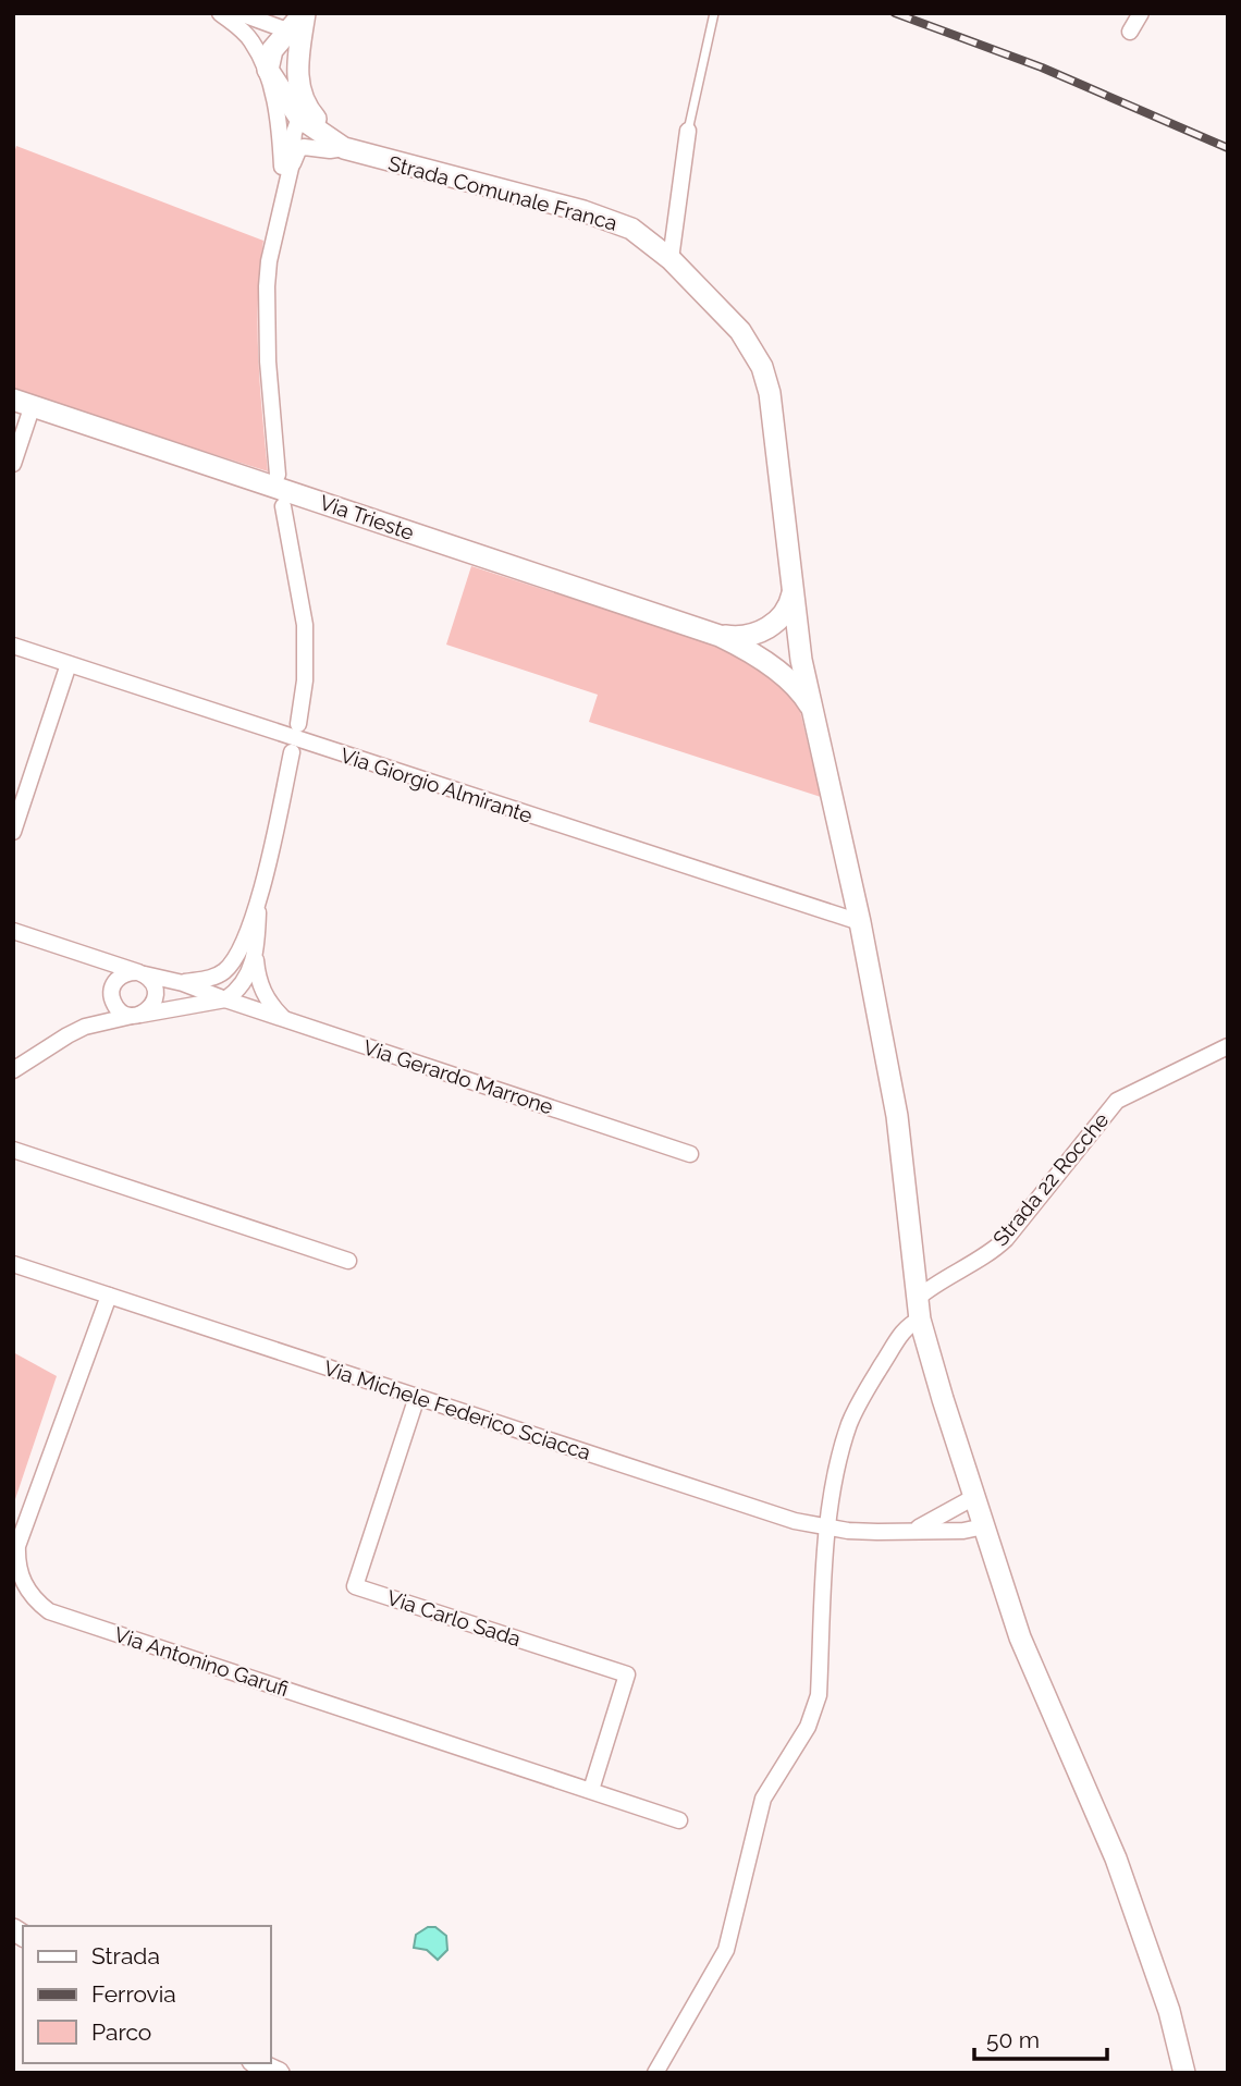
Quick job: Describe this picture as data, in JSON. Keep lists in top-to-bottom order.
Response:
{
  "streets": {
    "street": [
      "Strada Comunale Franca",
      "Via Trieste",
      "Via Giorgio Almirante",
      "Via Gerardo Marrone",
      "Strada 22 Rocche",
      "Via Michele Federico Sciacca",
      "Via Carlo Sada",
      "Via Antonino Garufi"
    ]
  },
  "crossings": [
    ["Strada Comunale Franca", "Via Giorgio Almirante"],
    ["Strada Comunale Franca", "Strada 22 Rocche"],
    ["Strada Comunale Franca", "Via Michele Federico Sciacca"],
    ["Strada 22 Rocche", "Via Michele Federico Sciacca"],
    ["Via Michele Federico Sciacca", "Via Carlo Sada"],
    ["Via Michele Federico Sciacca", "Via Antonino Garufi"],
    ["Via Carlo Sada", "Via Antonino Garufi"]
  ],
  "legend": ["Strada", "Ferrovia", "Parco"],
  "scale_bar": "50 m"
}
